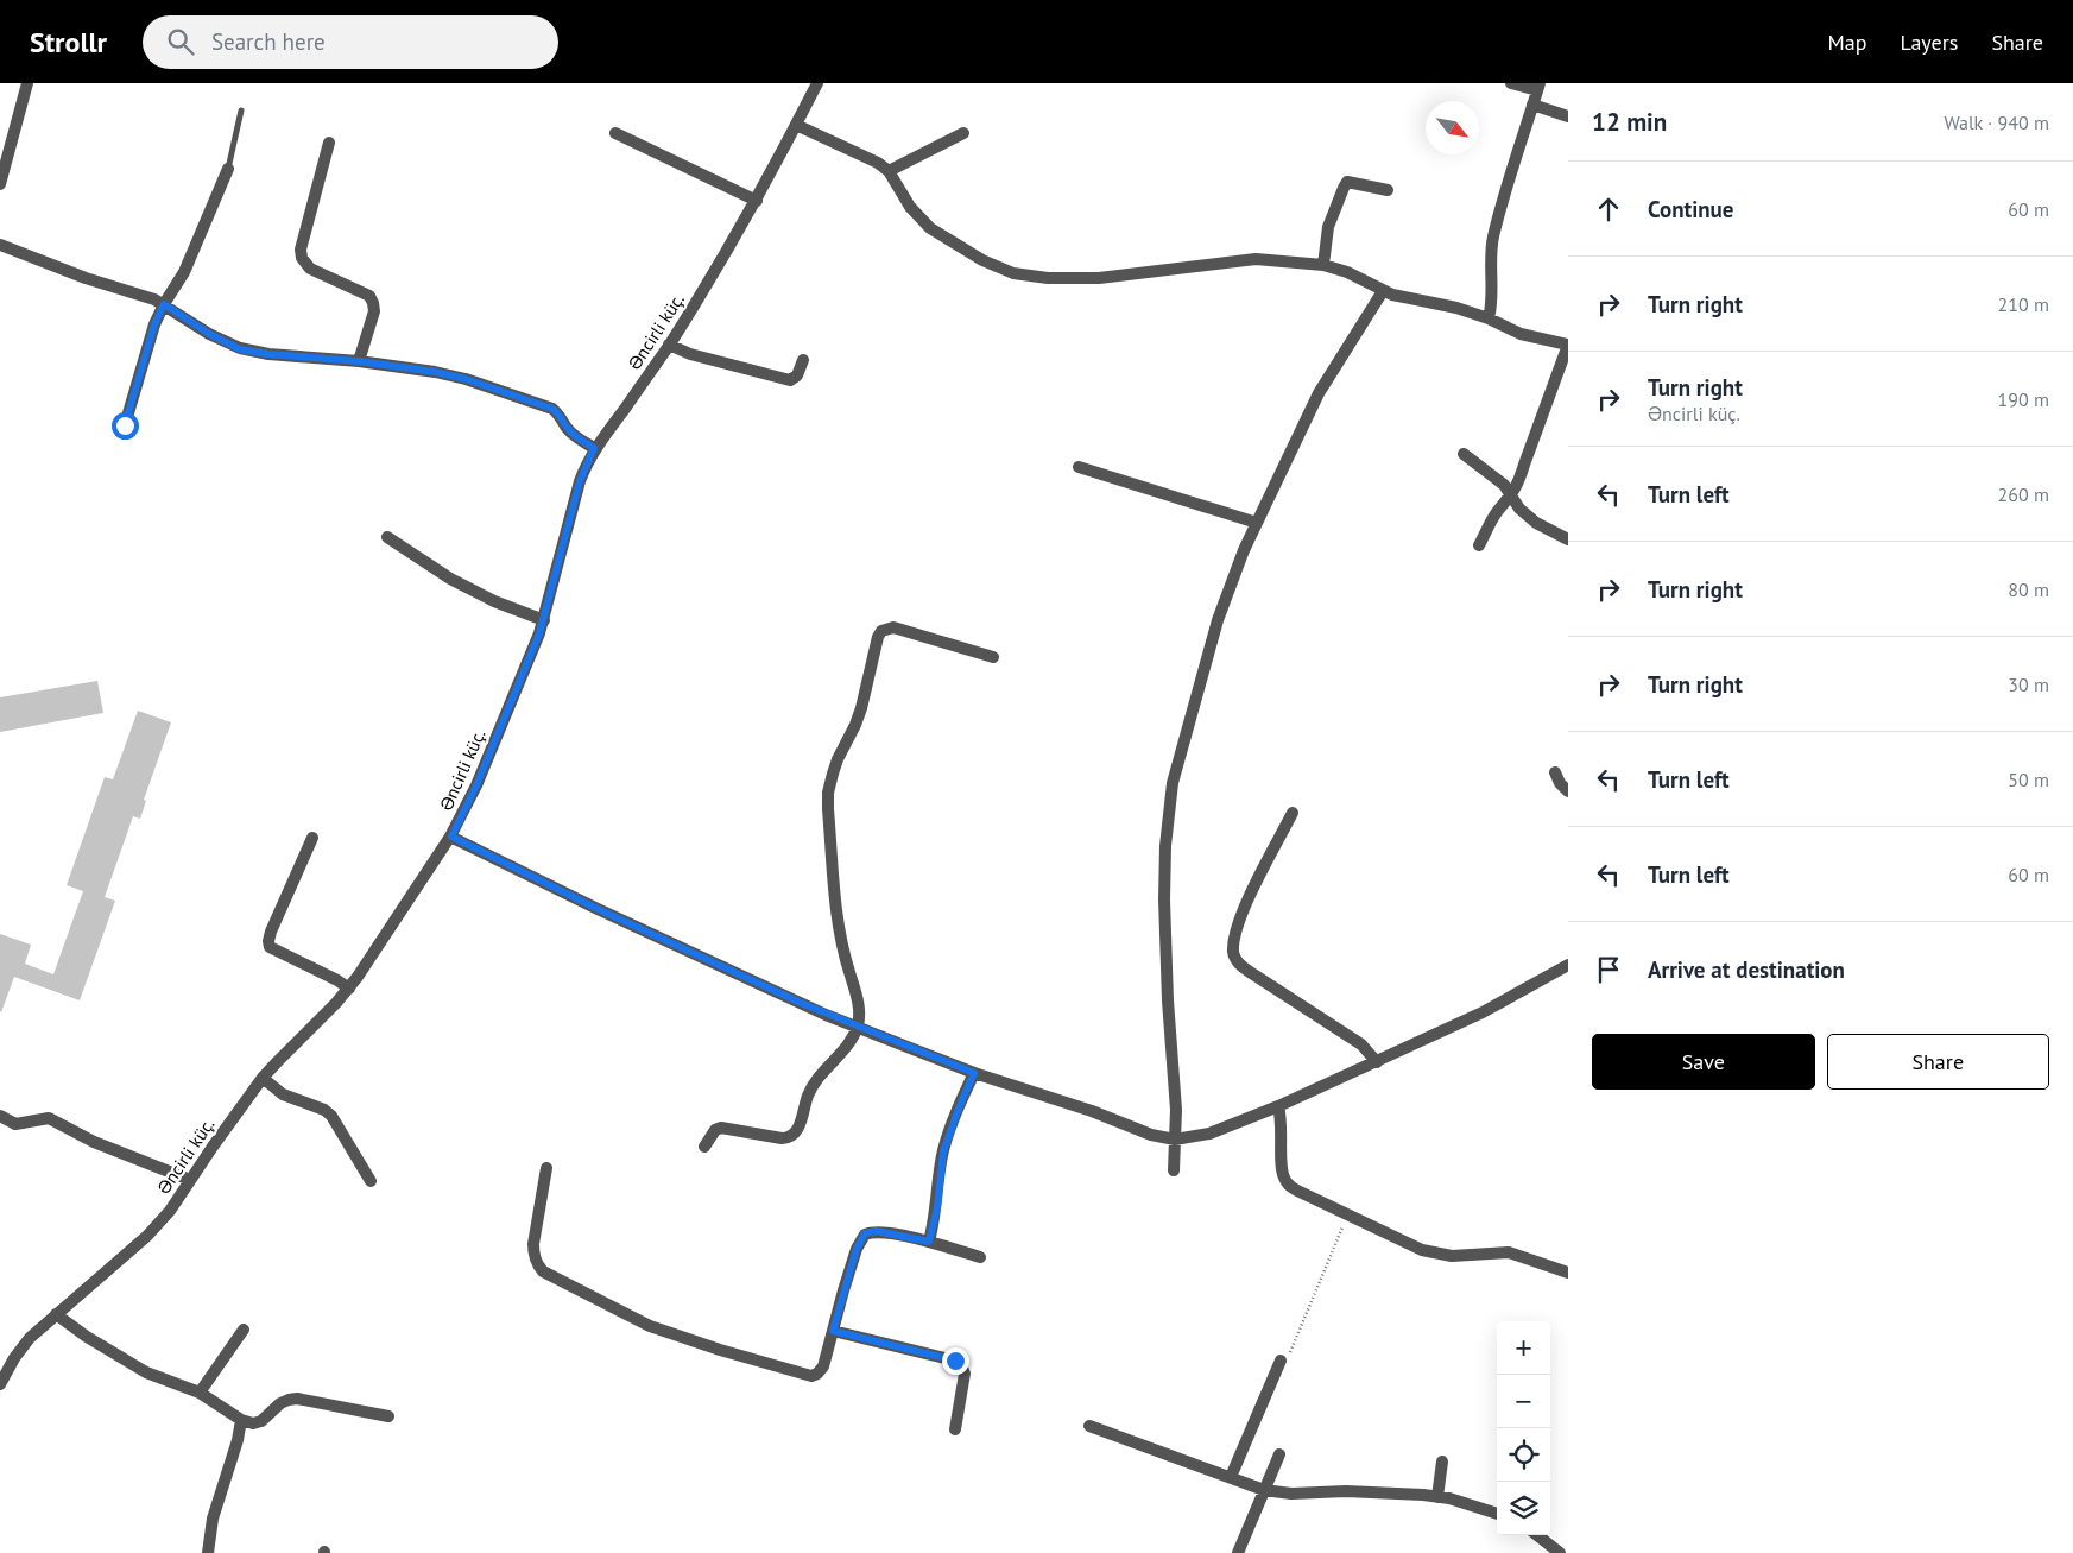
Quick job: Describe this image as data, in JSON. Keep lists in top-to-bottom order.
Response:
{
  "streets": {
    "street": ["Əncirli küç."]
  },
  "north": "bottom right",
  "page": {
    "header": "Strollr",
    "search": "Search here",
    "nav": ["Map", "Layers", "Share"],
    "heading": ["12 min", "Walk · 940 m"],
    "list": [
      ["Continue", "60 m"],
      ["Turn right", "210 m"],
      ["Turn right", "Əncirli küç.", "190 m"],
      ["Turn left", "260 m"],
      ["Turn right", "80 m"],
      ["Turn right", "30 m"],
      ["Turn left", "50 m"],
      ["Turn left", "60 m"],
      "Arrive at destination"
    ],
    "buttons": ["Save", "Share"],
    "map_buttons": ["+", "−"]
  }
}
